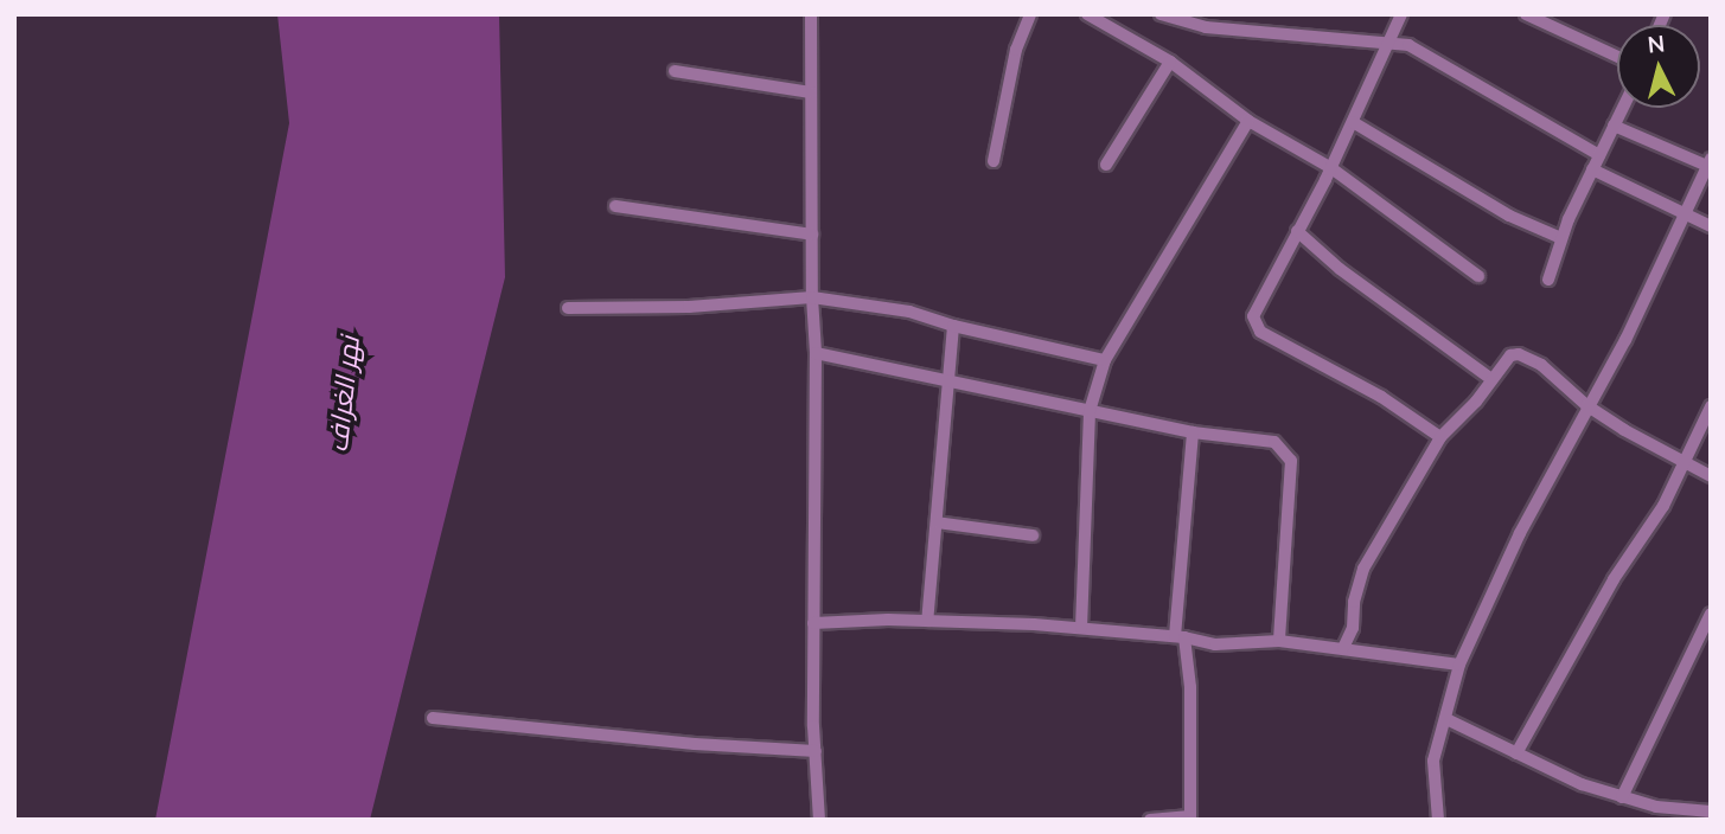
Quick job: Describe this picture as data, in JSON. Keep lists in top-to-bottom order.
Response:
{
  "water": ["نهر الغراف"],
  "north": "top"
}
